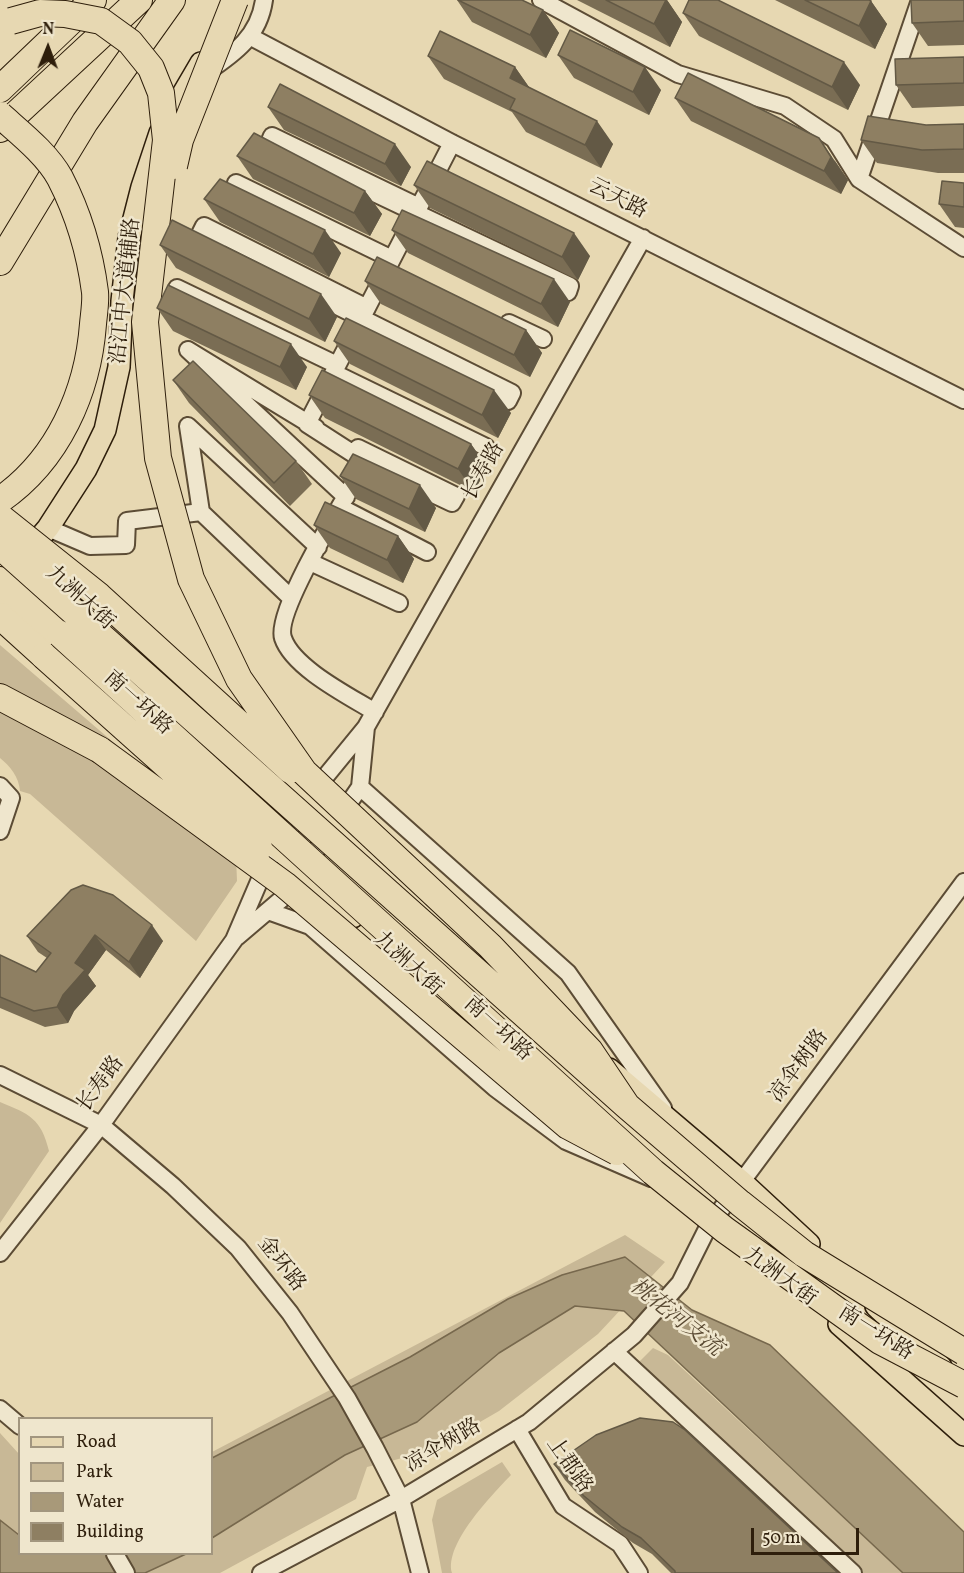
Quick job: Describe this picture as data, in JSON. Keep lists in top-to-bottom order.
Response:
{
  "streets": {
    "highway": ["南一环路"],
    "main road": ["沿江中大道辅路", "九洲大街"],
    "street": [
      "云天路",
      "长寿路",
      "凉伞树路",
      "金环路",
      "上郡路"
    ]
  },
  "crossings": [
    ["云天路", "长寿路"],
    ["沿江中大道辅路", "九洲大街"],
    ["长寿路", "九洲大街"],
    ["长寿路", "金环路"],
    ["九洲大街", "南一环路"],
    ["九洲大街", "凉伞树路"],
    ["凉伞树路", "金环路"],
    ["凉伞树路", "上郡路"]
  ],
  "water": ["桃花河支流"],
  "legend": [
    "Road",
    "Park",
    "Water",
    "Building"
  ],
  "scale_bar": "50 m",
  "north": "top"
}
